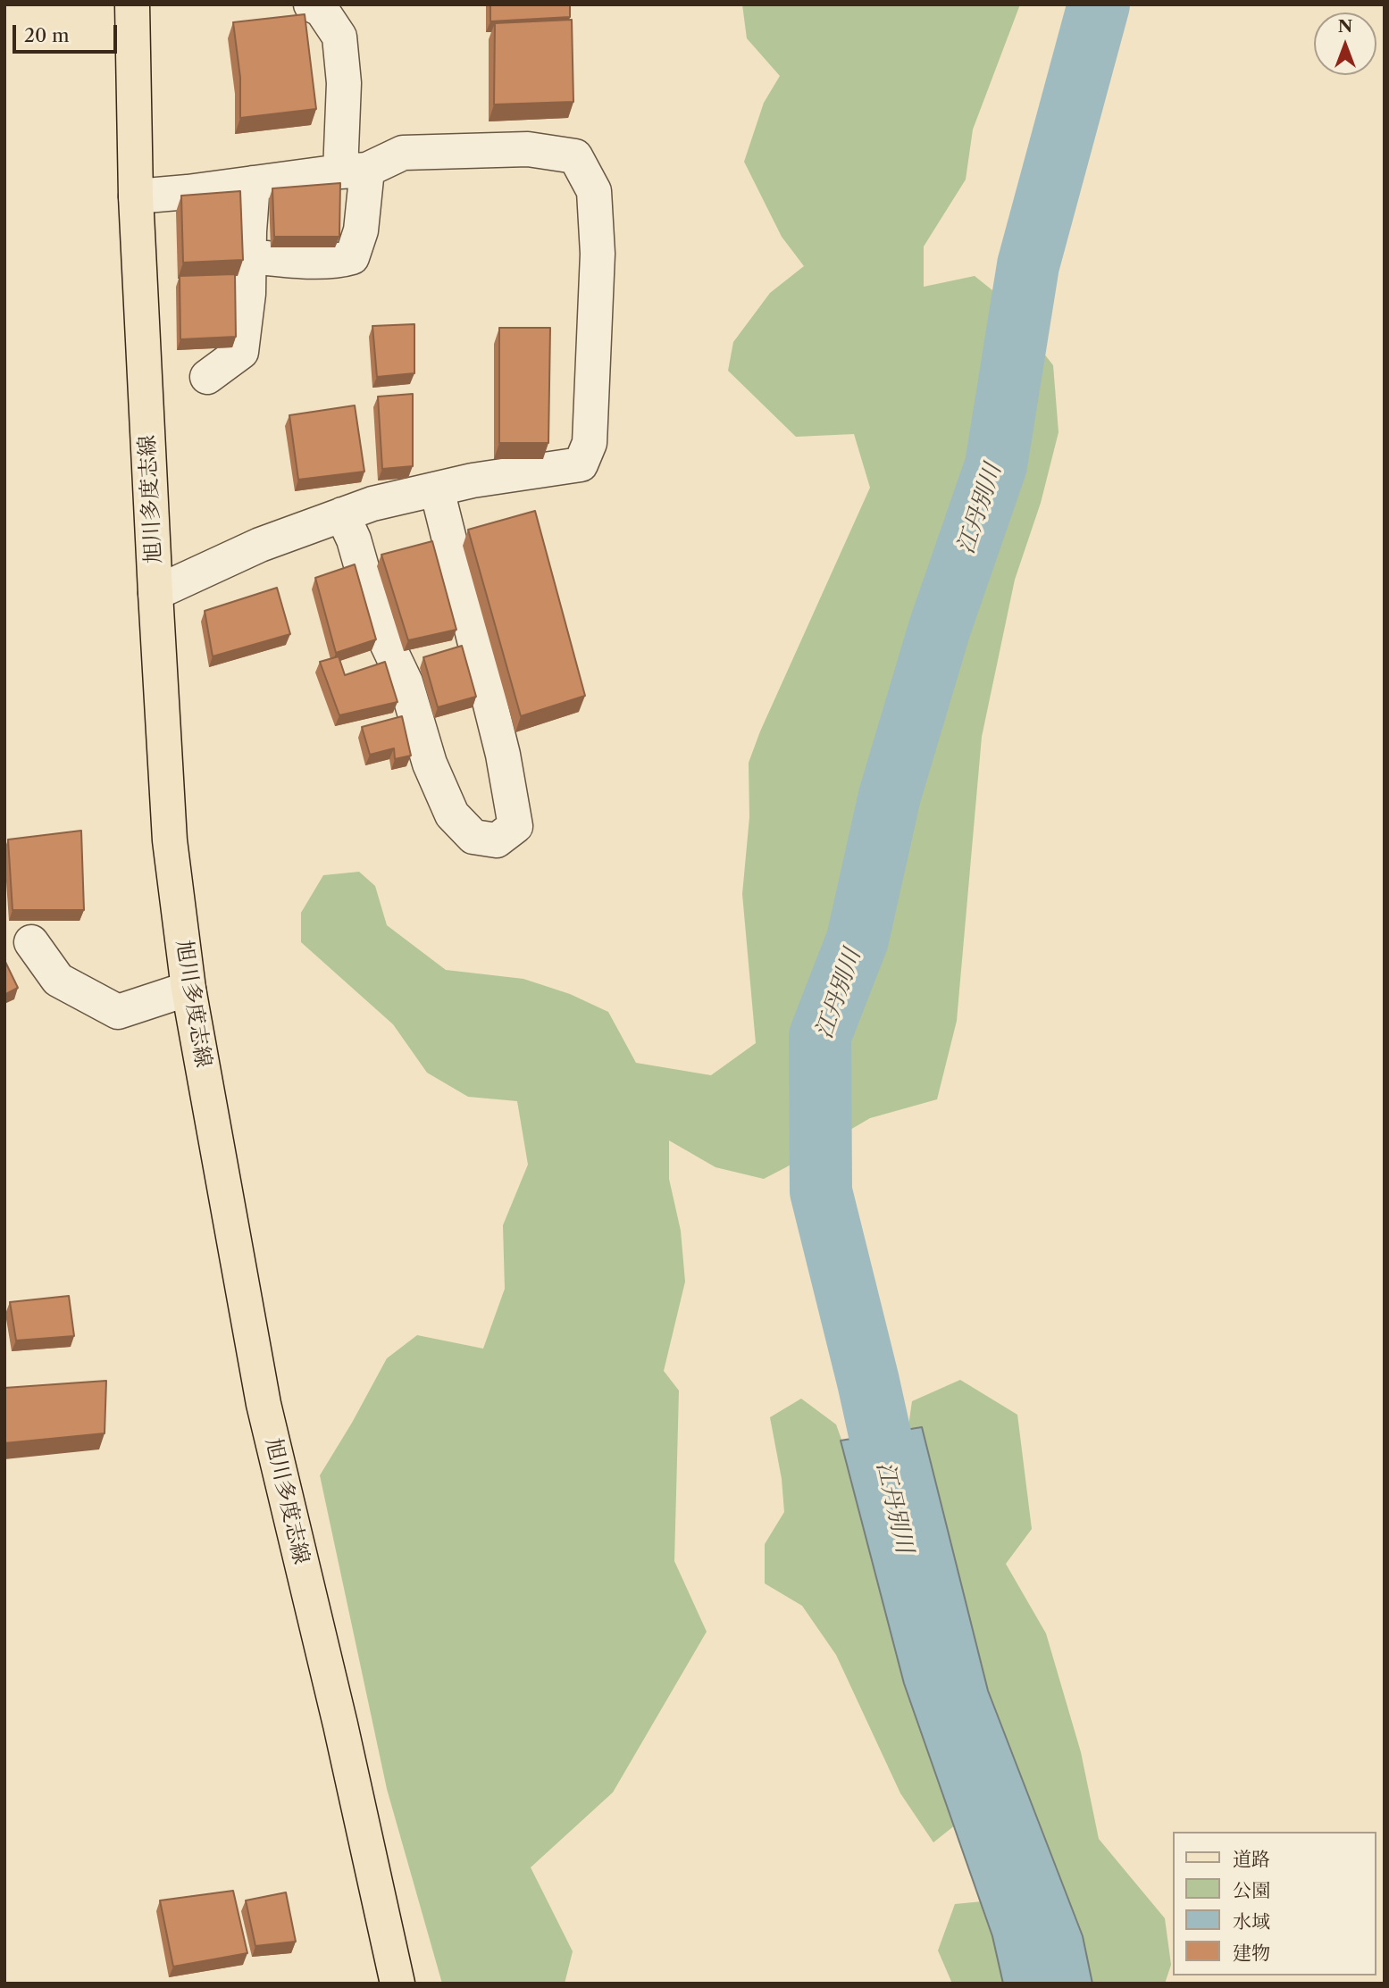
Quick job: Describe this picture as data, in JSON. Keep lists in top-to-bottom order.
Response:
{
  "streets": {
    "main road": ["旭川多度志線"]
  },
  "water": ["江丹別川"],
  "legend": [
    "道路",
    "公園",
    "水域",
    "建物"
  ],
  "scale_bar": "20 m",
  "north": "top"
}
